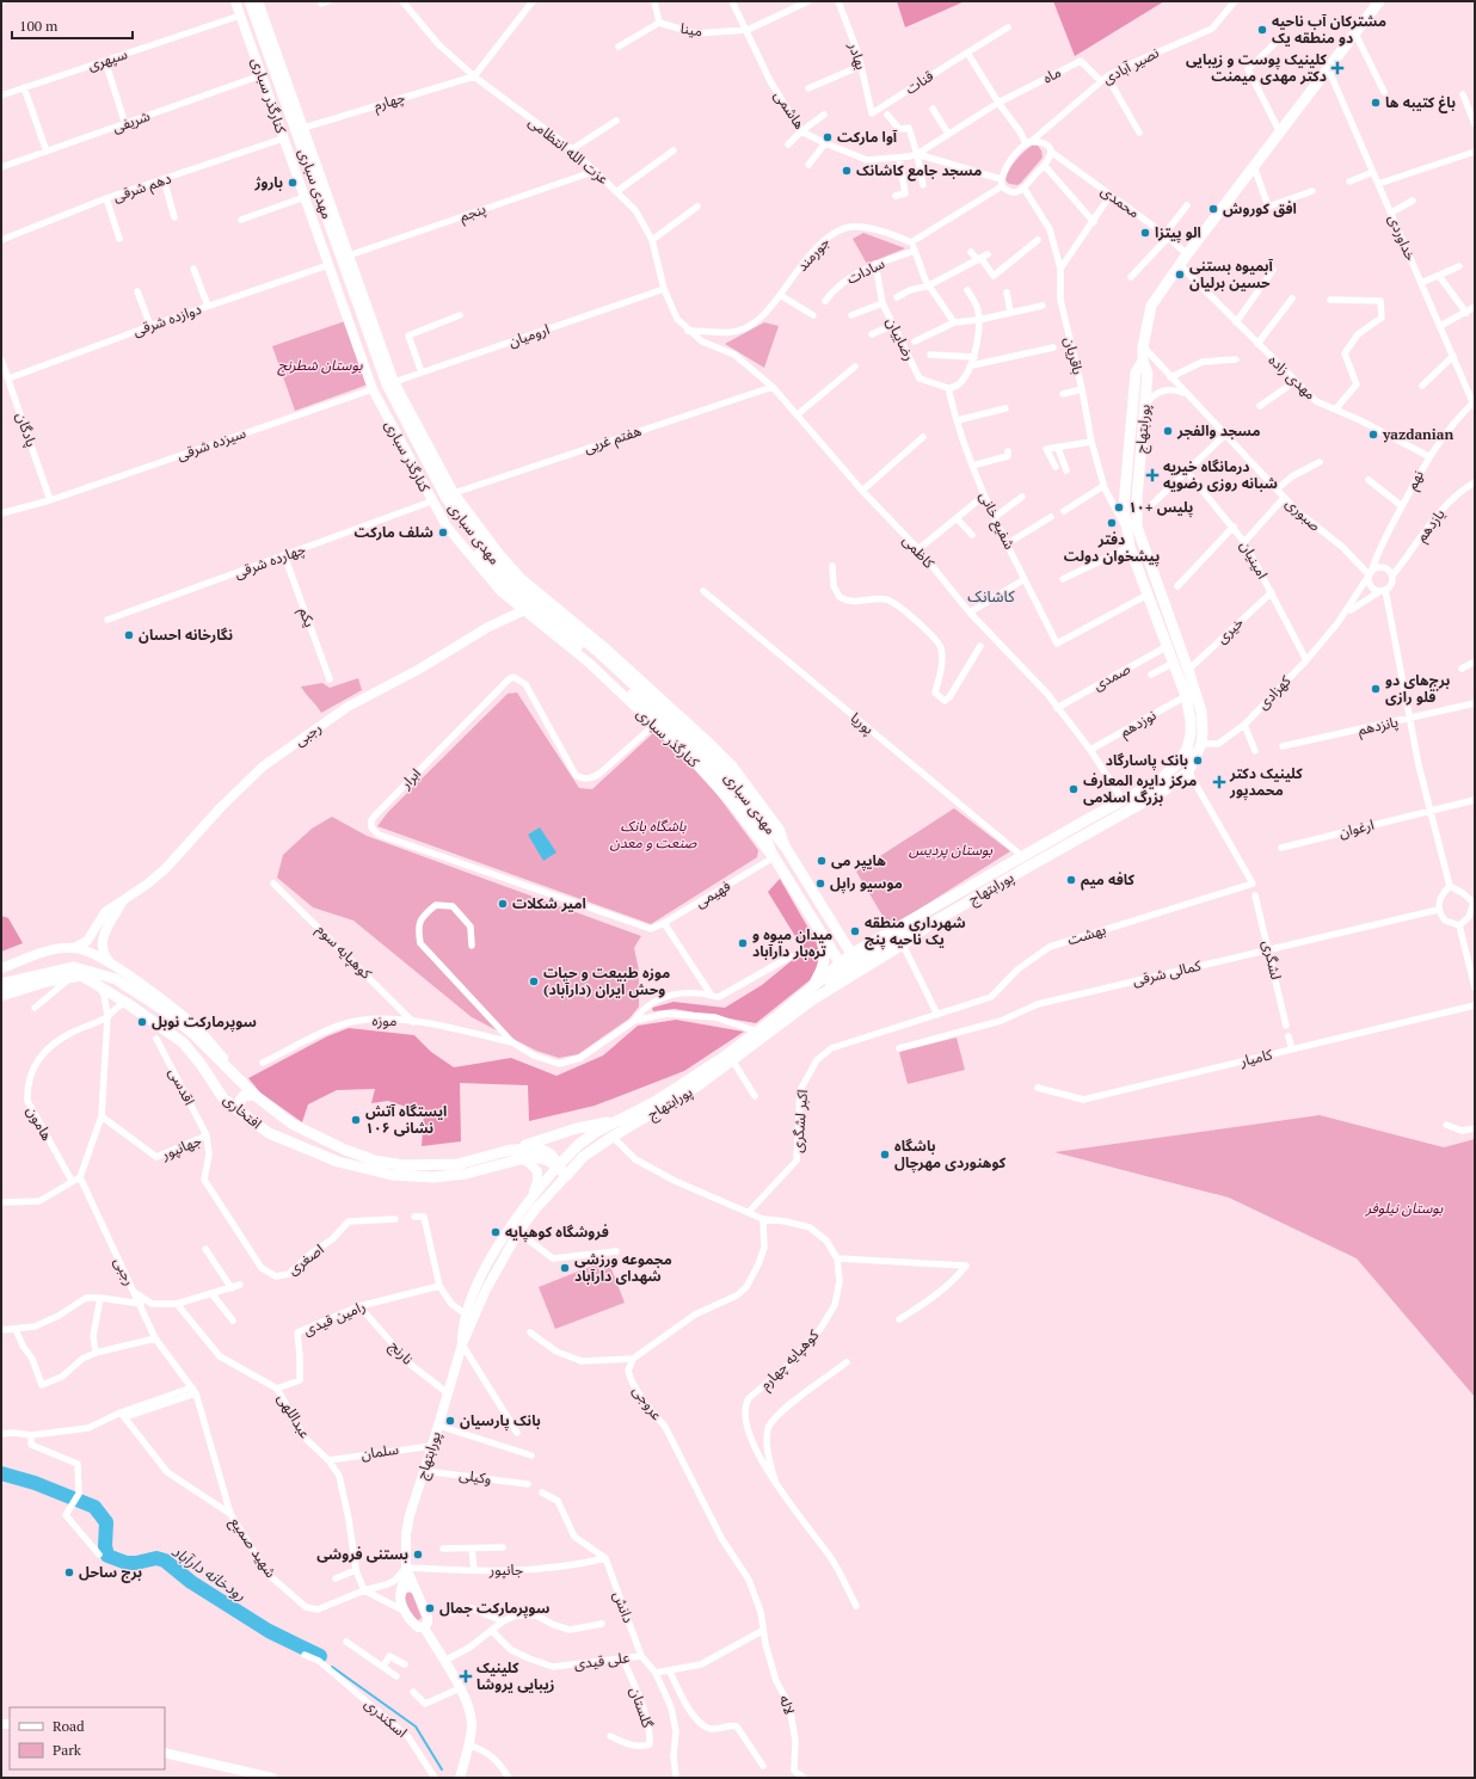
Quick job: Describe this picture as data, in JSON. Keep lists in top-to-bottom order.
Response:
{
  "streets": {
    "main road": [
      "کنارگذر سباری",
      "مهدی سباری",
      "پورابتهاج",
      "رجبی",
      "افتخاری"
    ],
    "street": [
      "مینا",
      "بهادر",
      "سپهری",
      "نصیر آبادی",
      "ماه",
      "قنات",
      "چهارم",
      "هاشمی",
      "شریفی",
      "عزت الله انتظامی",
      "دهم شرقی",
      "محمدی",
      "پنجم",
      "خداوردی",
      "جورمند",
      "سادات",
      "دوازده شرقی",
      "ارومیان",
      "رضاییان",
      "باقریان",
      "مهدی زاده",
      "پادگان",
      "هفتم غربی",
      "سیزده شرقی",
      "نهم",
      "صبوری",
      "شفیع خانی",
      "یازدهم",
      "کاظمی",
      "امینیان",
      "چهارده شرقی",
      "یکم",
      "خیری",
      "صمدی",
      "کهزادی",
      "پوریا",
      "نوزدهم",
      "پانزدهم",
      "ابرار",
      "ارغوان",
      "فهیمی",
      "بهشت",
      "کوهپایه سوم",
      "لشگری",
      "کمالی شرقی",
      "موزه",
      "کامیار",
      "اقدسی",
      "اکبر لشگری",
      "هامون",
      "جهانپور",
      "اصغری",
      "رامین قیدی",
      "نارنج",
      "کوهپایه چهارم",
      "عروجی",
      "عبداللهی",
      "سلمان",
      "وکیلی",
      "شهید صمیع",
      "جانپور",
      "دانش",
      "علی قیدی",
      "لاله",
      "گلستان",
      "اسکندری"
    ]
  },
  "crossings": [
    ["مینا", "هاشمی"],
    ["بهادر", "قنات"],
    ["سپهری", "کنارگذر سباری"],
    ["نصیر آبادی", "ماه"],
    ["نصیر آبادی", "هاشمی"],
    ["نصیر آبادی", "محمدی"],
    ["کنارگذر سباری", "چهارم"],
    ["کنارگذر سباری", "شریفی"],
    ["کنارگذر سباری", "مهدی سباری"],
    ["کنارگذر سباری", "دهم شرقی"],
    ["کنارگذر سباری", "پنجم"],
    ["کنارگذر سباری", "دوازده شرقی"],
    ["کنارگذر سباری", "ارومیان"],
    ["کنارگذر سباری", "هفتم غربی"],
    ["کنارگذر سباری", "سیزده شرقی"],
    ["کنارگذر سباری", "چهارده شرقی"],
    ["کنارگذر سباری", "رجبی"],
    ["کنارگذر سباری", "ابرار"],
    ["کنارگذر سباری", "فهیمی"],
    ["چهارم", "عزت الله انتظامی"],
    ["هاشمی", "باقریان"],
    ["عزت الله انتظامی", "پنجم"],
    ["عزت الله انتظامی", "جورمند"],
    ["عزت الله انتظامی", "ارومیان"],
    ["عزت الله انتظامی", "کاظمی"],
    ["مهدی سباری", "ارومیان"],
    ["مهدی سباری", "پورابتهاج"],
    ["مهدی سباری", "هفتم غربی"],
    ["مهدی سباری", "سیزده شرقی"],
    ["مهدی سباری", "چهارده شرقی"],
    ["محمدی", "پورابتهاج"],
    ["خداوردی", "پورابتهاج"],
    ["خداوردی", "نهم"],
    ["جورمند", "کاظمی"],
    ["سادات", "رضاییان"],
    ["دوازده شرقی", "پادگان"],
    ["ارومیان", "سیزده شرقی"],
    ["رضاییان", "شفیع خانی"],
    ["باقریان", "پورابتهاج"],
    ["مهدی زاده", "پورابتهاج"],
    ["مهدی زاده", "نهم"],
    ["پورابتهاج", "صبوری"],
    ["پورابتهاج", "شفیع خانی"],
    ["پورابتهاج", "کاظمی"],
    ["پورابتهاج", "خیری"],
    ["پورابتهاج", "صمدی"],
    ["پورابتهاج", "کهزادی"],
    ["پورابتهاج", "پوریا"],
    ["پورابتهاج", "نوزدهم"],
    ["پورابتهاج", "بهشت"],
    ["پورابتهاج", "افتخاری"],
    ["پورابتهاج", "نارنج"],
    ["پورابتهاج", "کوهپایه چهارم"],
    ["پورابتهاج", "سلمان"],
    ["پورابتهاج", "وکیلی"],
    ["پورابتهاج", "شهید صمیع"],
    ["پورابتهاج", "جانپور"],
    ["پادگان", "سیزده شرقی"],
    ["هفتم غربی", "کاظمی"],
    ["هفتم غربی", "چهارده شرقی"],
    ["نهم", "صبوری"],
    ["نهم", "یازدهم"],
    ["نهم", "کهزادی"],
    ["صبوری", "یازدهم"],
    ["صبوری", "کهزادی"],
    ["یازدهم", "کهزادی"],
    ["کاظمی", "صمدی"],
    ["کاظمی", "نوزدهم"],
    ["امینیان", "خیری"],
    ["امینیان", "کهزادی"],
    ["چهارده شرقی", "یکم"],
    ["رجبی", "شهید صمیع"],
    ["ابرار", "فهیمی"],
    ["بهشت", "اکبر لشگری"],
    ["کوهپایه سوم", "موزه"],
    ["لشگری", "کمالی شرقی"],
    ["اقدسی", "جهانپور"],
    ["افتخاری", "هامون"],
    ["اکبر لشگری", "کوهپایه چهارم"],
    ["جهانپور", "اصغری"],
    ["رامین قیدی", "نارنج"],
    ["رامین قیدی", "عبداللهی"],
    ["عروجی", "لاله"],
    ["عبداللهی", "سلمان"],
    ["عبداللهی", "شهید صمیع"],
    ["شهید صمیع", "جانپور"],
    ["جانپور", "دانش"],
    ["دانش", "علی قیدی"],
    ["علی قیدی", "گلستان"]
  ],
  "districts": ["کاشانک"],
  "water": ["رودخانه دارآباد"],
  "parks": [
    "بوستان شطرنج",
    "باشگاه بانک صنعت و معدن",
    "بوستان پردیس",
    "بوستان نیلوفر"
  ],
  "places": {
    "other": [
      "مشترکان آب ناحیه دو منطقه یک",
      "باغ کتیبه ها",
      "آوا مارکت",
      "مسجد جامع کاشانک",
      "باروژ",
      "افق کوروش",
      "الو پیتزا",
      "آبمیوه بستنی حسین برلیان",
      "مسجد والفجر",
      "yazdanian",
      "پلیس +۱۰",
      "دفتر پیشخوان دولت",
      "شلف مارکت",
      "نگارخانه احسان",
      "برج‌های دو قلو رازی",
      "بانک پاسارگاد",
      "مرکز دایره المعارف بزرگ اسلامی",
      "هایپر می",
      "کافه میم",
      "موسیو راپل",
      "امیر شکلات",
      "شهرداری منطقه یک ناحیه پنج",
      "میدان میوه و تره‌بار دارآباد",
      "موزه طبیعت و حیات وحش ایران (دارآباد)",
      "سوپرمارکت نوبل",
      "ایستگاه آتش نشانی ۱۰۶",
      "باشگاه کوهنوردی مهرچال",
      "فروشگاه کوهپایه",
      "مجموعه ورزشی شهدای دارآباد",
      "بانک پارسیان",
      "بستنی فروشی",
      "برج ساحل",
      "سوپرمارکت جمال"
    ],
    "health": [
      "کلینیک پوست و زیبایی دکتر مهدی میمنت",
      "درمانگاه خیریه شبانه روزی رضویه",
      "کلینیک دکتر محمدپور",
      "کلینیک زیبایی یروشا"
    ]
  },
  "legend": ["Road", "Park"],
  "scale_bar": "100 m"
}
